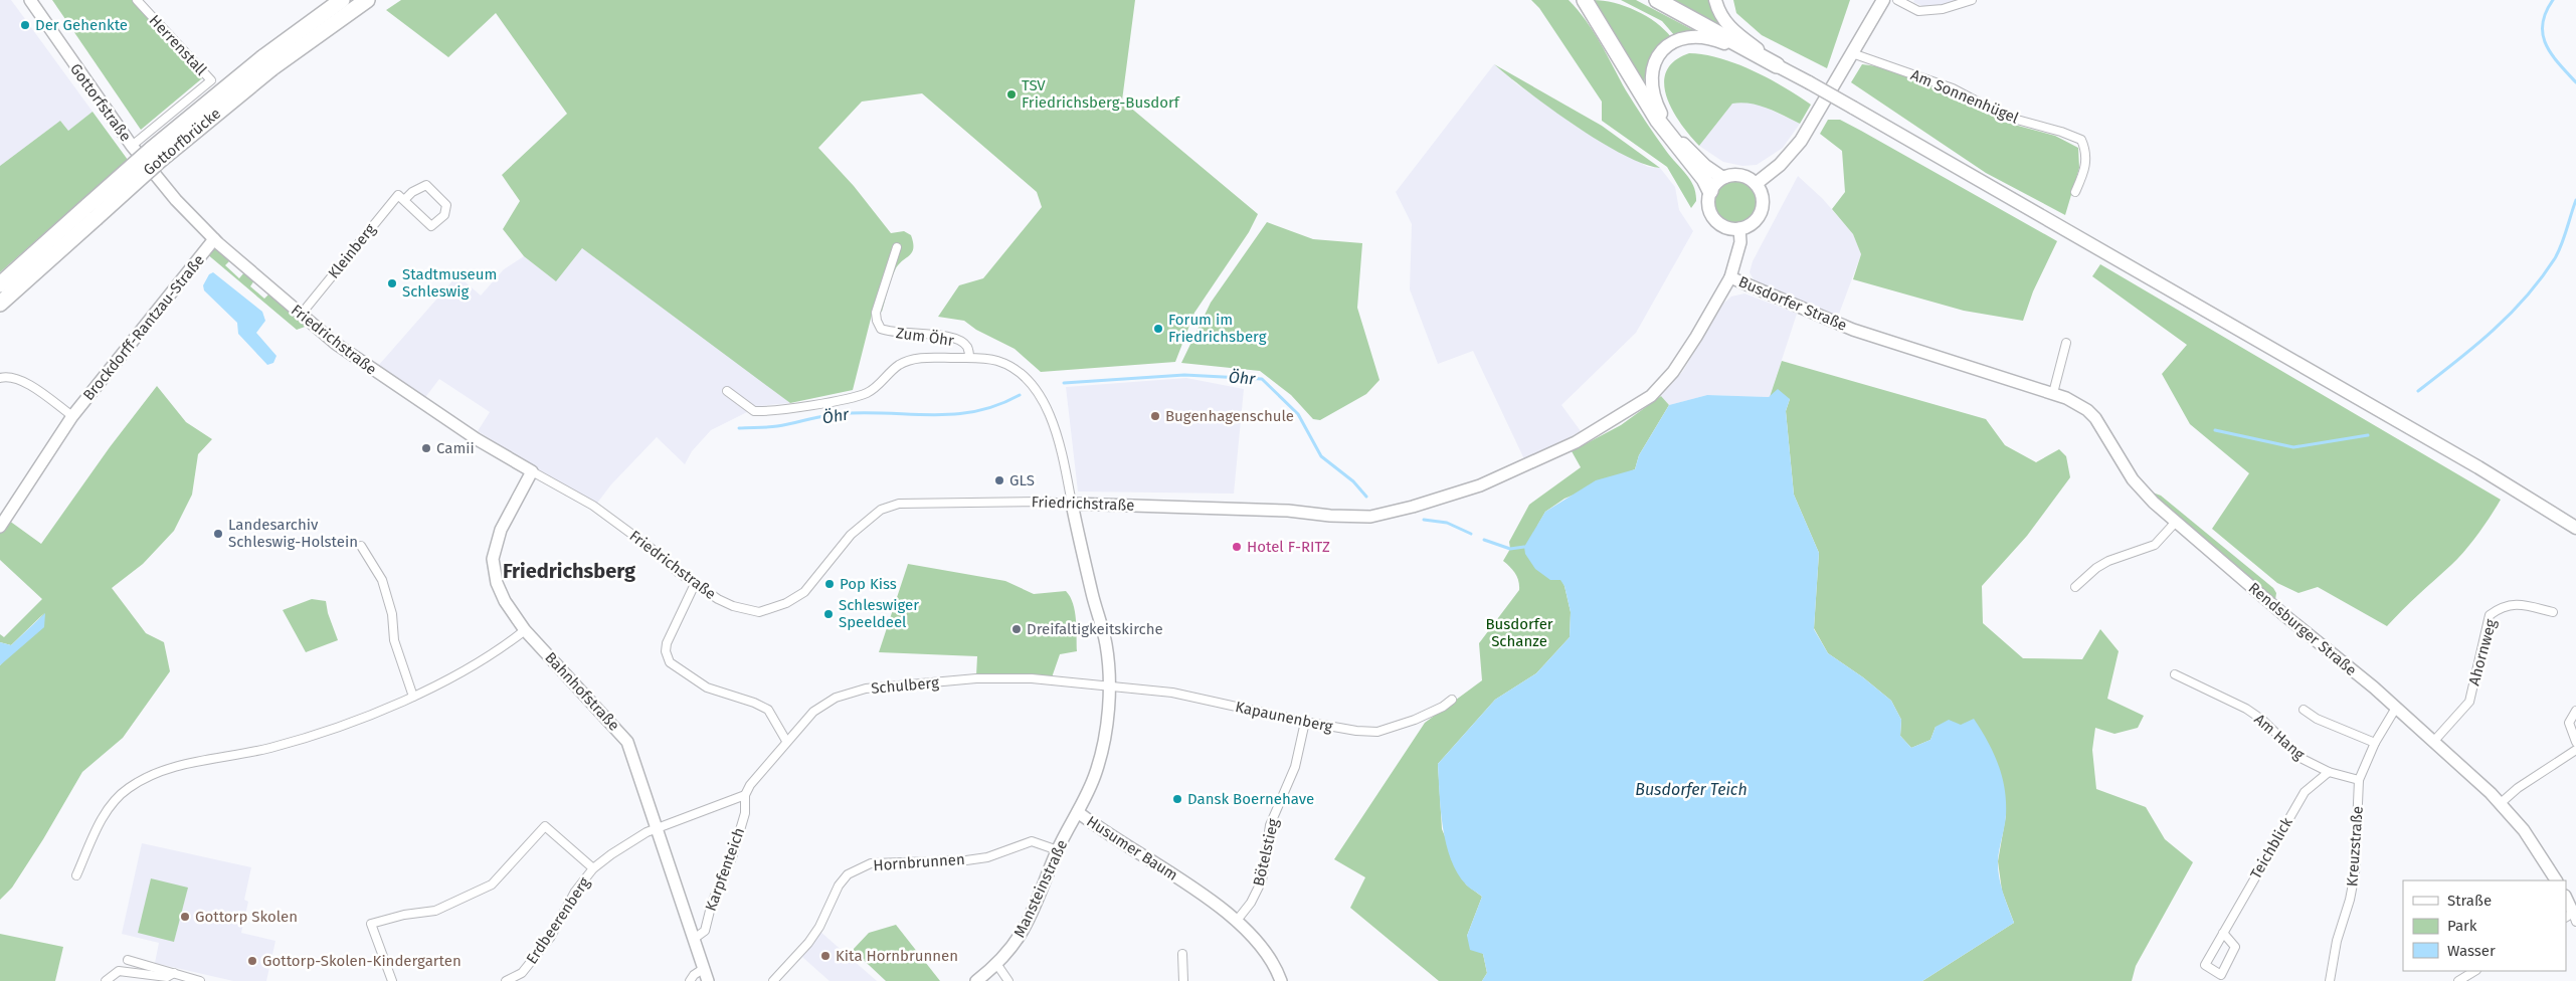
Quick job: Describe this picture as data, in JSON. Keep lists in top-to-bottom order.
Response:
{
  "streets": {
    "highway": ["Gottorfbrücke"],
    "street": [
      "Herrenstall",
      "Am Sonnenhügel",
      "Gottorfstraße",
      "Kleinberg",
      "Busdorfer Straße",
      "Brockdorff-Rantzau-Straße",
      "Zum Öhr",
      "Friedrichstraße",
      "Rendsburger Straße",
      "Ahornweg",
      "Schulberg",
      "Bahnhofstraße",
      "Kapaunenberg",
      "Am Hang",
      "Kreuzstraße",
      "Husumer Baum",
      "Teichblick",
      "Bötelstieg",
      "Hornbrunnen",
      "Karpfenteich",
      "Mansteinstraße",
      "Erdbeerenberg"
    ]
  },
  "crossings": [
    ["Herrenstall", "Gottorfstraße"],
    ["Gottorfstraße", "Friedrichstraße"],
    ["Kleinberg", "Friedrichstraße"],
    ["Busdorfer Straße", "Friedrichstraße"],
    ["Busdorfer Straße", "Rendsburger Straße"],
    ["Brockdorff-Rantzau-Straße", "Friedrichstraße"],
    ["Zum Öhr", "Friedrichstraße"],
    ["Zum Öhr", "Husumer Baum"],
    ["Friedrichstraße", "Bahnhofstraße"],
    ["Friedrichstraße", "Husumer Baum"],
    ["Rendsburger Straße", "Ahornweg"],
    ["Rendsburger Straße", "Kreuzstraße"],
    ["Schulberg", "Kapaunenberg"],
    ["Schulberg", "Husumer Baum"],
    ["Schulberg", "Karpfenteich"],
    ["Schulberg", "Erdbeerenberg"],
    ["Bahnhofstraße", "Karpfenteich"],
    ["Bahnhofstraße", "Erdbeerenberg"],
    ["Kapaunenberg", "Husumer Baum"],
    ["Kapaunenberg", "Bötelstieg"],
    ["Am Hang", "Kreuzstraße"],
    ["Am Hang", "Teichblick"],
    ["Husumer Baum", "Bötelstieg"],
    ["Husumer Baum", "Mansteinstraße"],
    ["Hornbrunnen", "Mansteinstraße"],
    ["Karpfenteich", "Erdbeerenberg"]
  ],
  "districts": ["Friedrichsberg"],
  "water": ["Öhr", "Busdorfer Teich"],
  "parks": ["Busdorfer Schanze"],
  "places": [
    "Der Gehenkte",
    "TSV Friedrichsberg-Busdorf",
    "Stadtmuseum Schleswig",
    "Forum im Friedrichsberg",
    "Bugenhagenschule",
    "Camii",
    "GLS",
    "Landesarchiv Schleswig-Holstein",
    "Hotel F-RITZ",
    "Pop Kiss",
    "Schleswiger Speeldeel",
    "Dreifaltigkeitskirche",
    "Dansk Boernehave",
    "Gottorp Skolen",
    "Kita Hornbrunnen",
    "Gottorp-Skolen-Kindergarten"
  ],
  "legend": ["Straße", "Park", "Wasser"]
}
